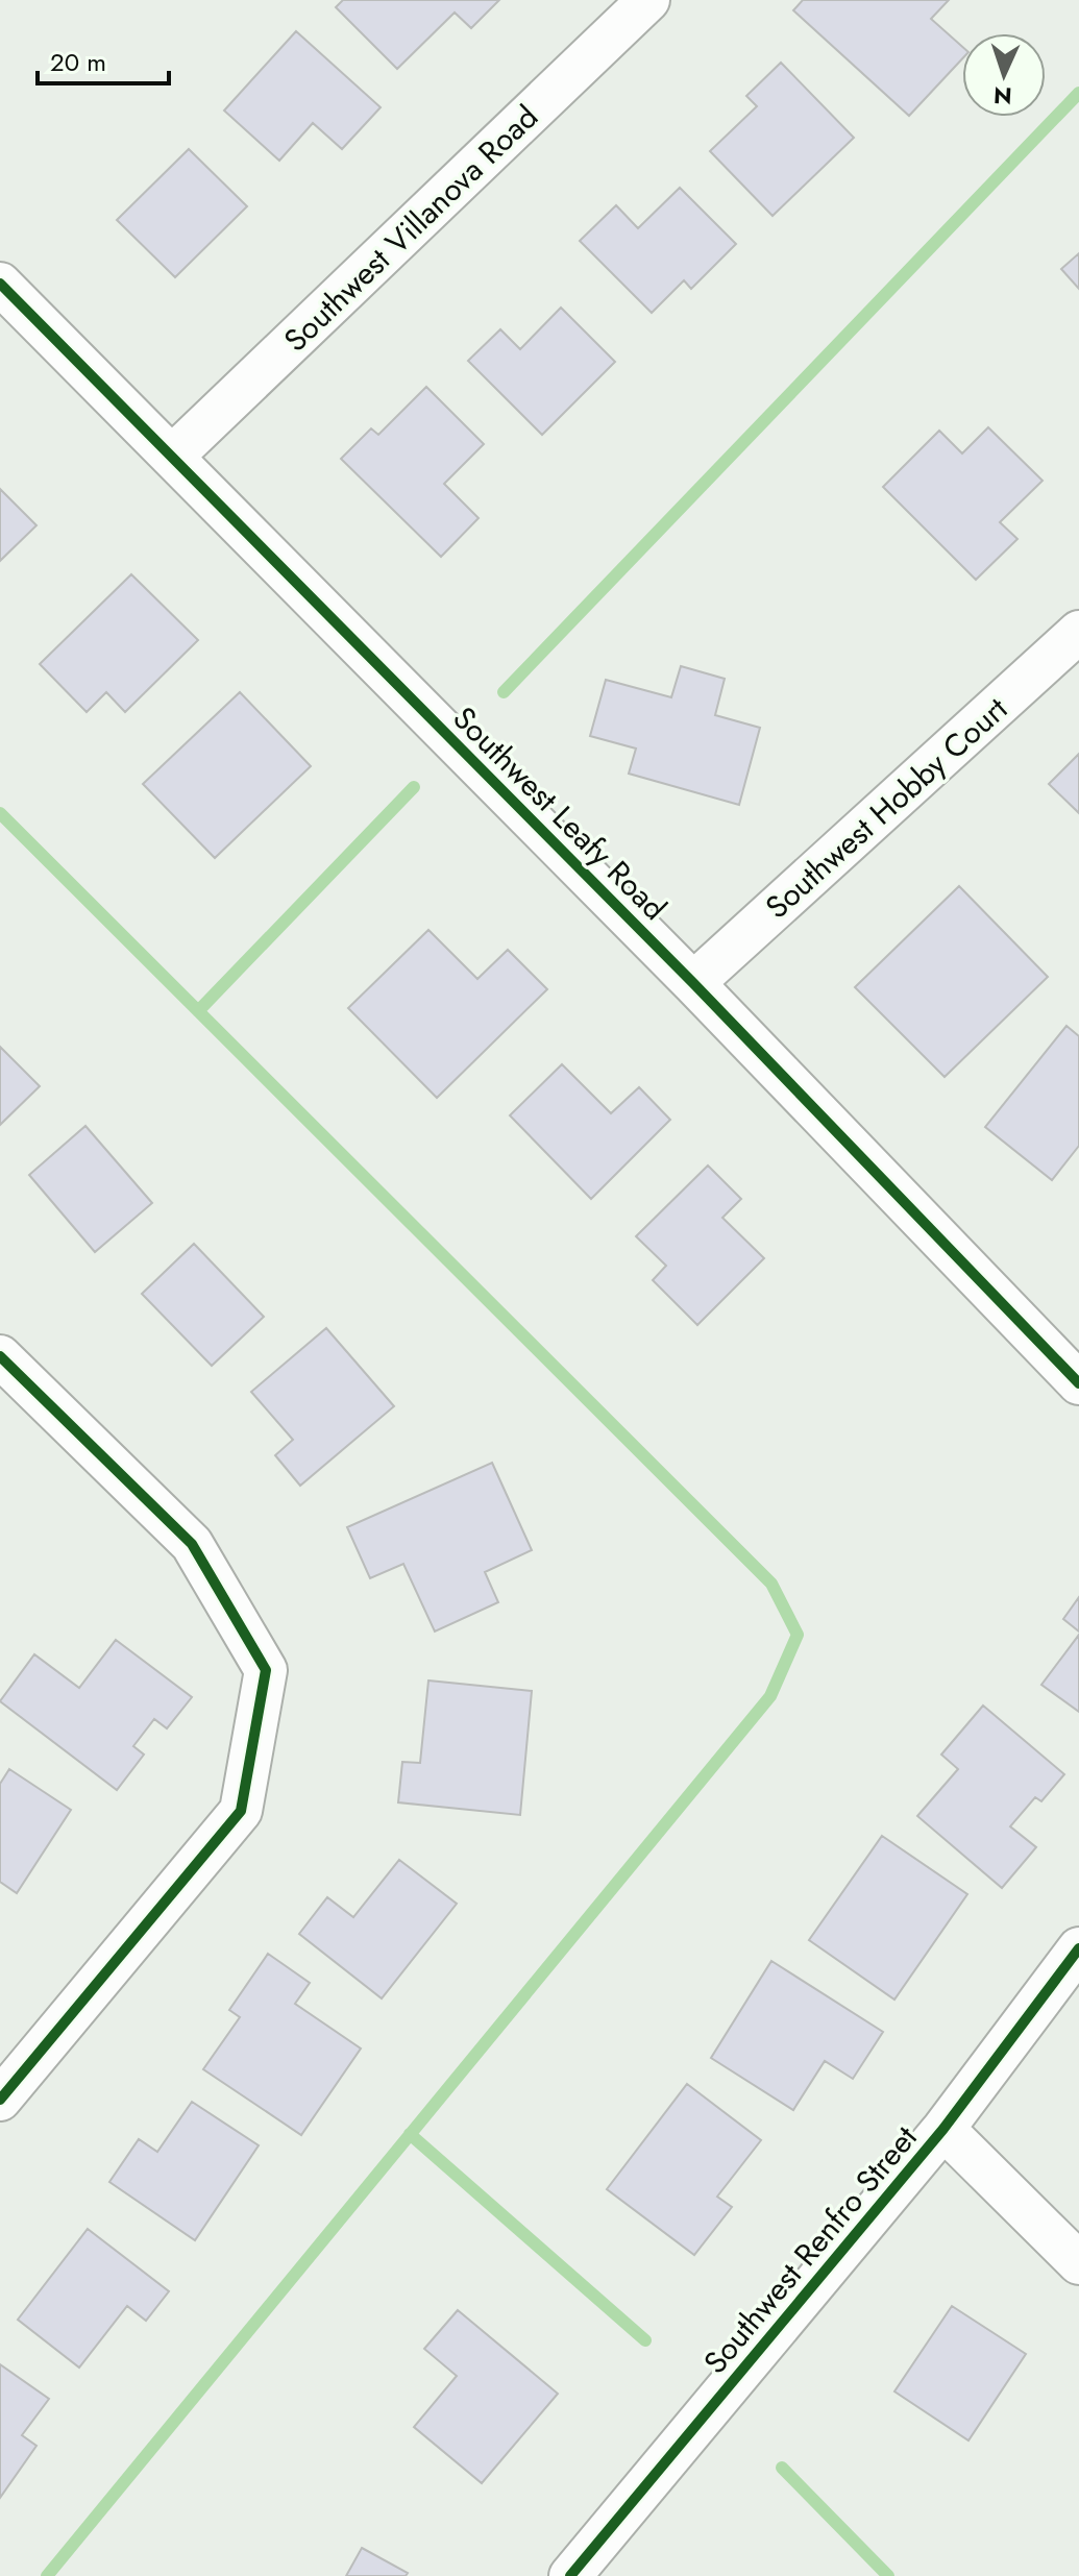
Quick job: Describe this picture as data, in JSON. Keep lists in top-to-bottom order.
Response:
{
  "streets": {
    "street": [
      "Southwest Villanova Road",
      "Southwest Hobby Court",
      "Southwest Leafy Road",
      "Southwest Renfro Street"
    ]
  },
  "crossings": [
    ["Southwest Villanova Road", "Southwest Leafy Road"],
    ["Southwest Hobby Court", "Southwest Leafy Road"]
  ],
  "scale_bar": "20 m",
  "north": "bottom"
}
